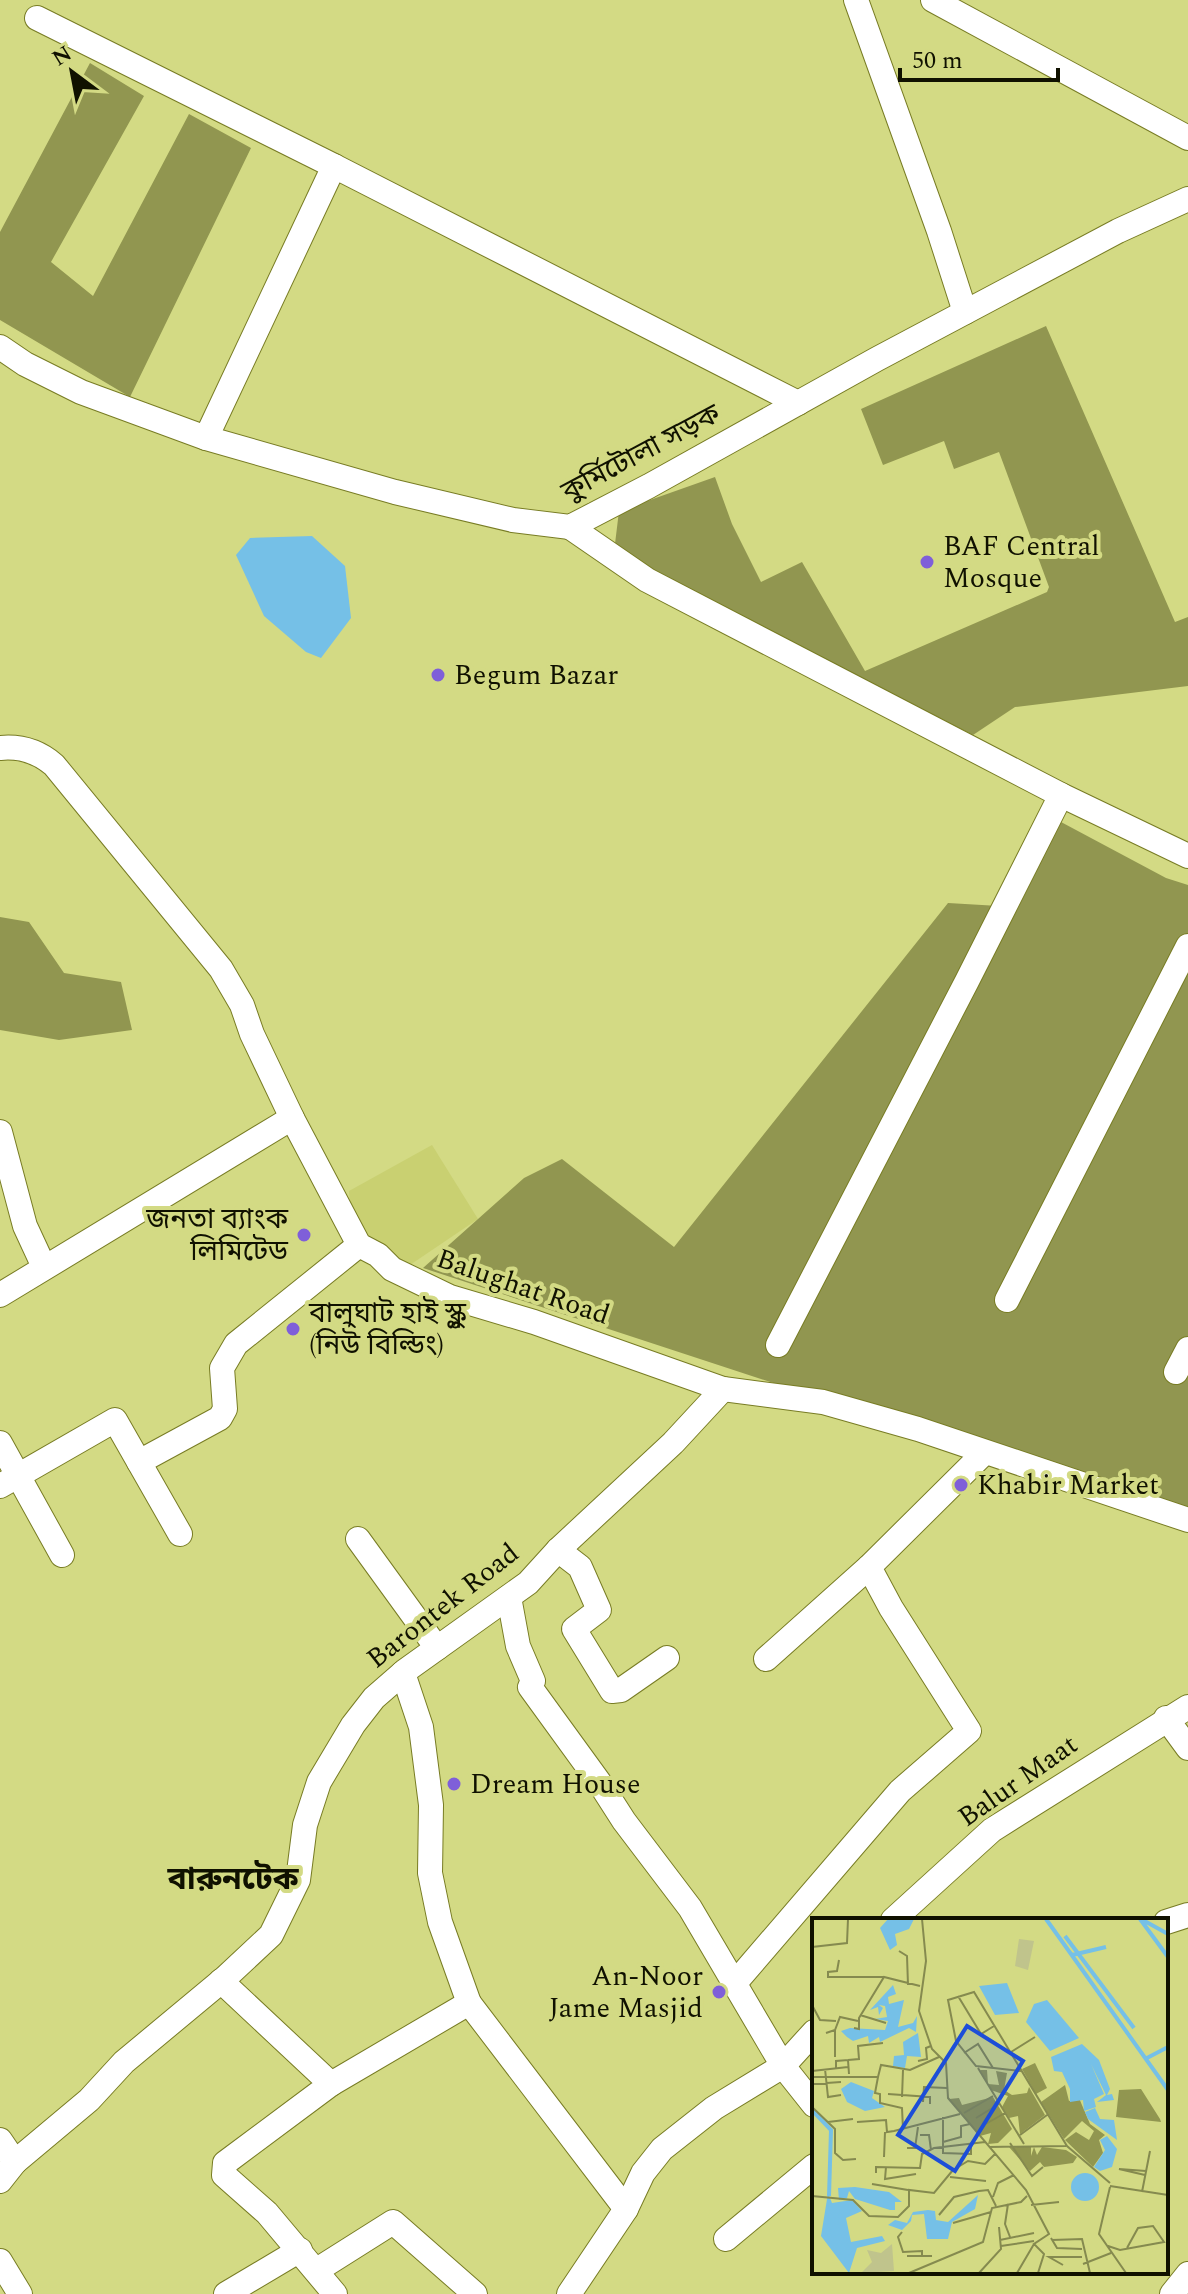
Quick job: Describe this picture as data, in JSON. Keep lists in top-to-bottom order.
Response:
{
  "streets": {
    "street": [
      "কুর্মিটোলা সড়ক",
      "Balughat Road",
      "Barontek Road",
      "Balur Maat"
    ]
  },
  "crossings": [
    ["Balughat Road", "Barontek Road"]
  ],
  "districts": ["বারুনটেক"],
  "places": [
    "BAF Central Mosque",
    "Begum Bazar",
    "জনতা ব্যাংক লিমিটেড",
    "বালুঘাট হাই স্কুল (নিউ বিল্ডিং)",
    "Khabir Market",
    "Dream House",
    "An-Noor Jame Masjid"
  ],
  "scale_bar": "50 m",
  "north": "top left"
}
